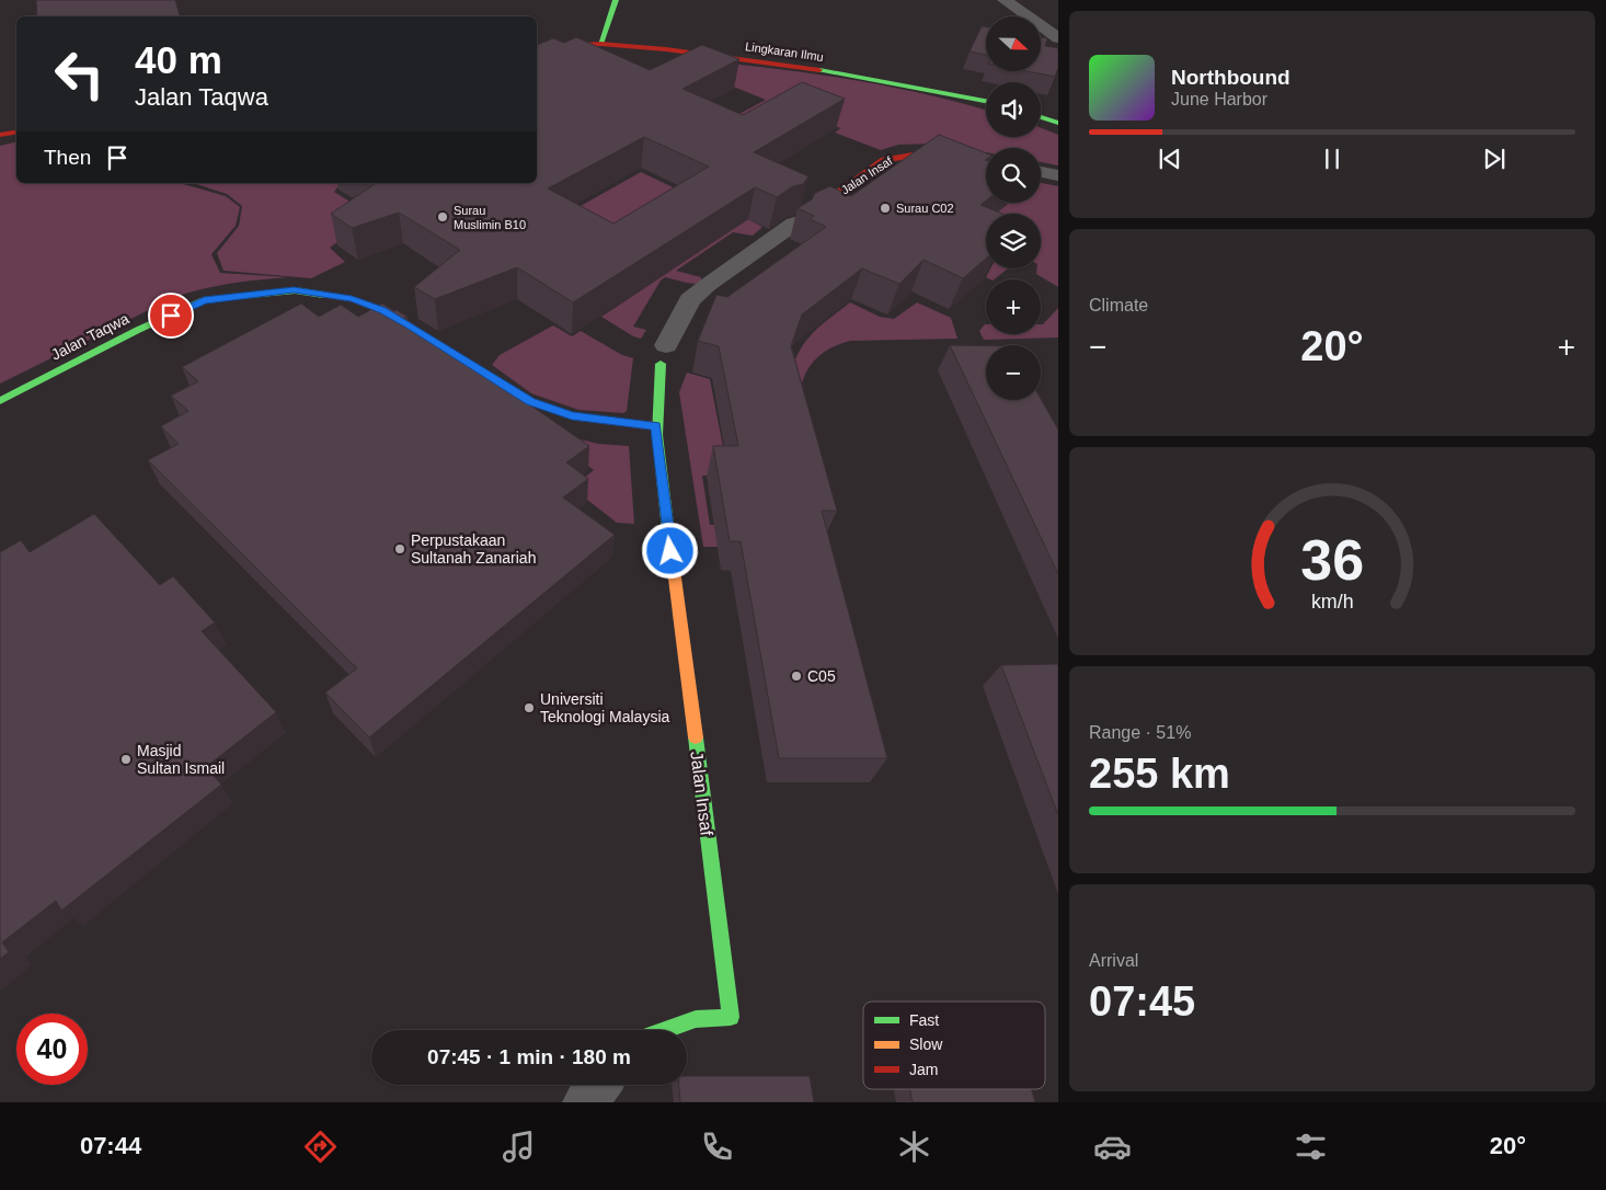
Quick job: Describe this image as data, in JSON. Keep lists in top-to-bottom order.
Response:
{
  "streets": {
    "street": ["Lingkaran Ilmu", "Jalan Insaf", "Jalan Taqwa"]
  },
  "crossings": [
    ["Jalan Insaf", "Jalan Taqwa"]
  ],
  "places": [
    "Surau C02",
    "Surau Muslimin B10",
    "Perpustakaan Sultanah Zanariah",
    "C05",
    "Universiti Teknologi Malaysia",
    "Masjid Sultan Ismail"
  ],
  "legend": ["Fast", "Slow", "Jam"],
  "north": "right",
  "page": {
    "map_buttons": ["+", "−"],
    "turn": ["40 m", "Jalan Taqwa"],
    "song": ["Northbound", "June Harbor"],
    "then": "Then",
    "tile": [
      "Climate",
      ["Range · 51%", "255 km"],
      ["Arrival", "07:45"]
    ],
    "heat": ["−", "20°", "+"],
    "limit": "40",
    "trip": "07:45 · 1 min · 180 m",
    "tabs": ["07:44", "20°"],
    "gauge": ["36", "km/h"]
  }
}
